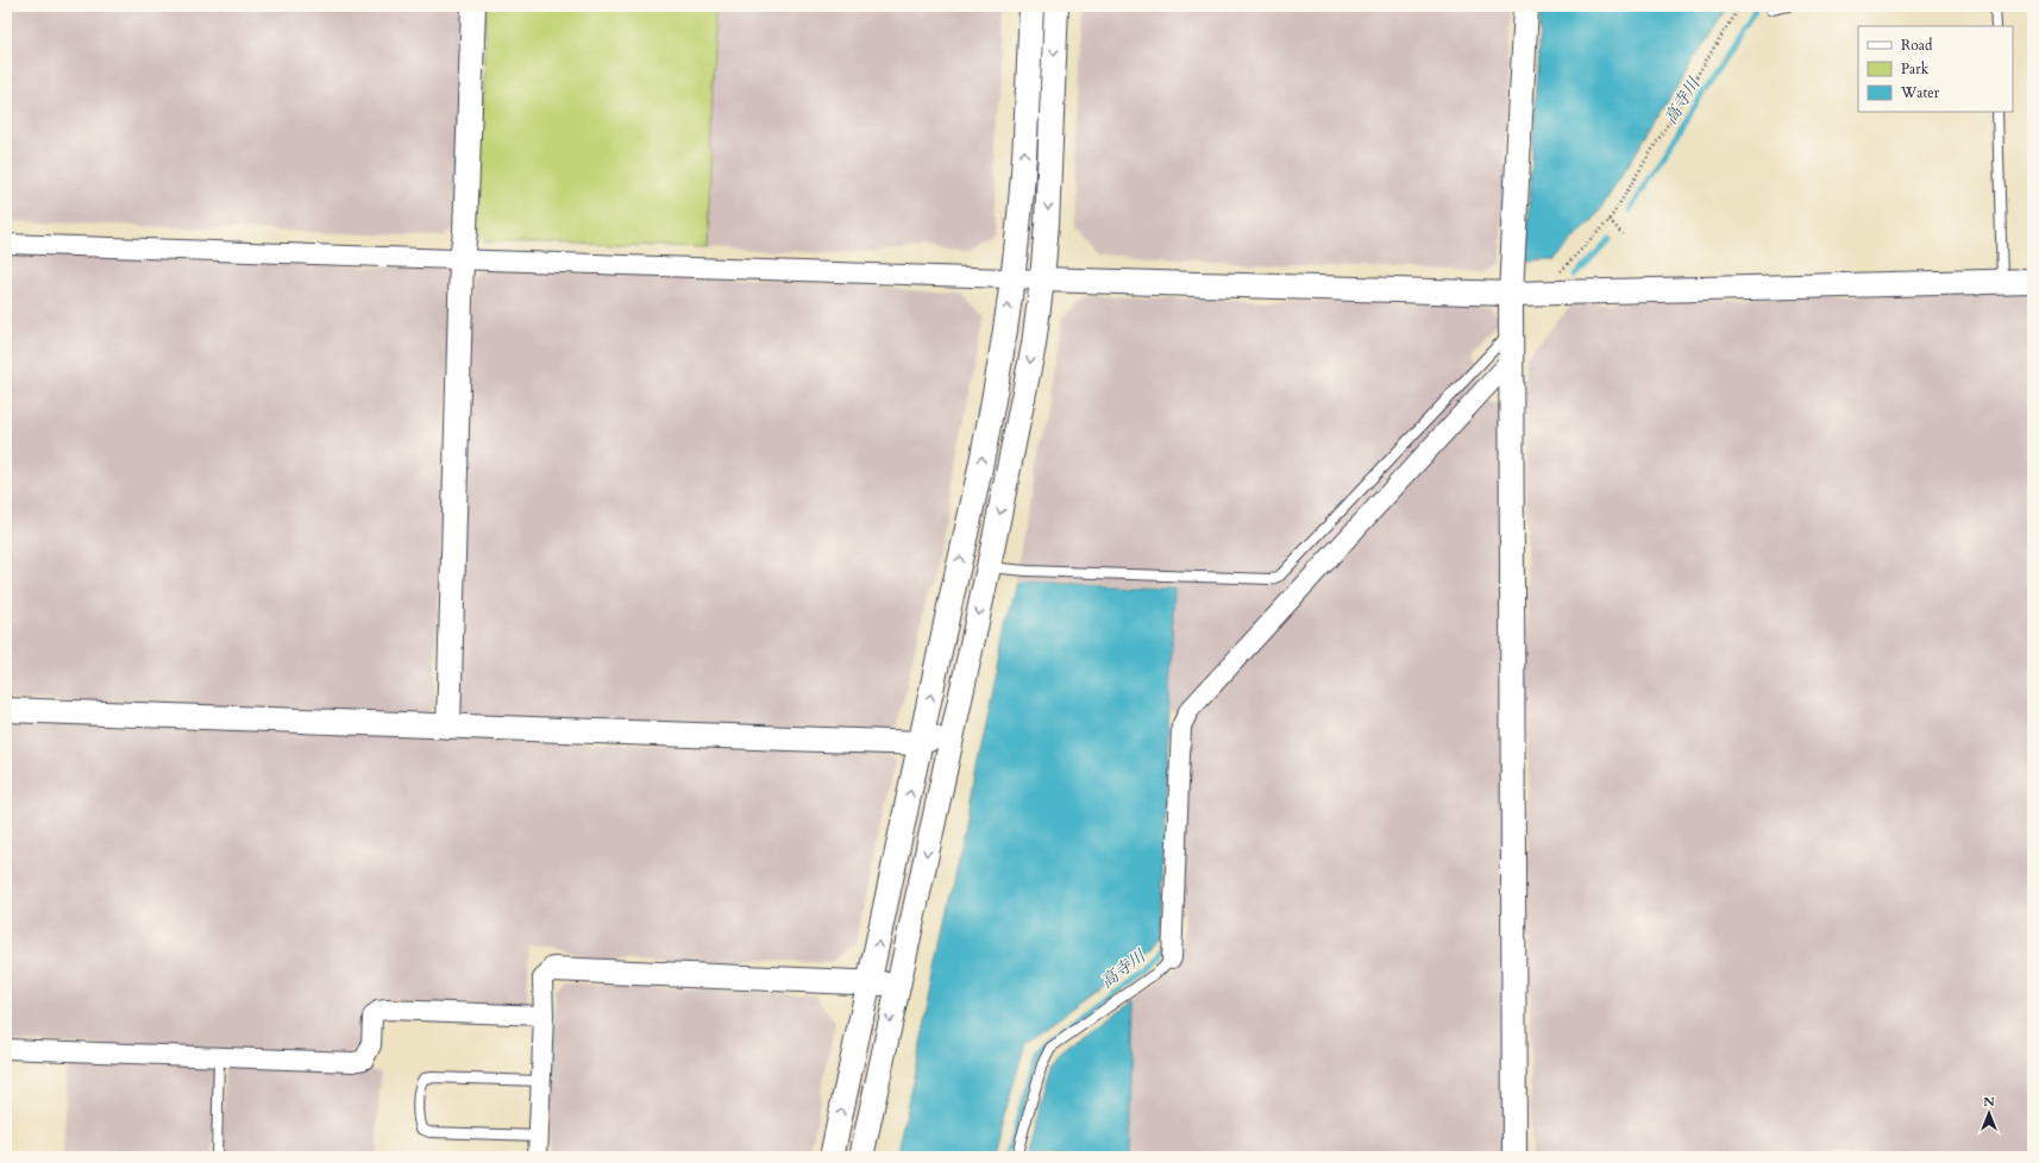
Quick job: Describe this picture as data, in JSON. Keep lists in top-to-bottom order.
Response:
{
  "water": ["高寺川"],
  "legend": ["Road", "Park", "Water"],
  "north": "top"
}
